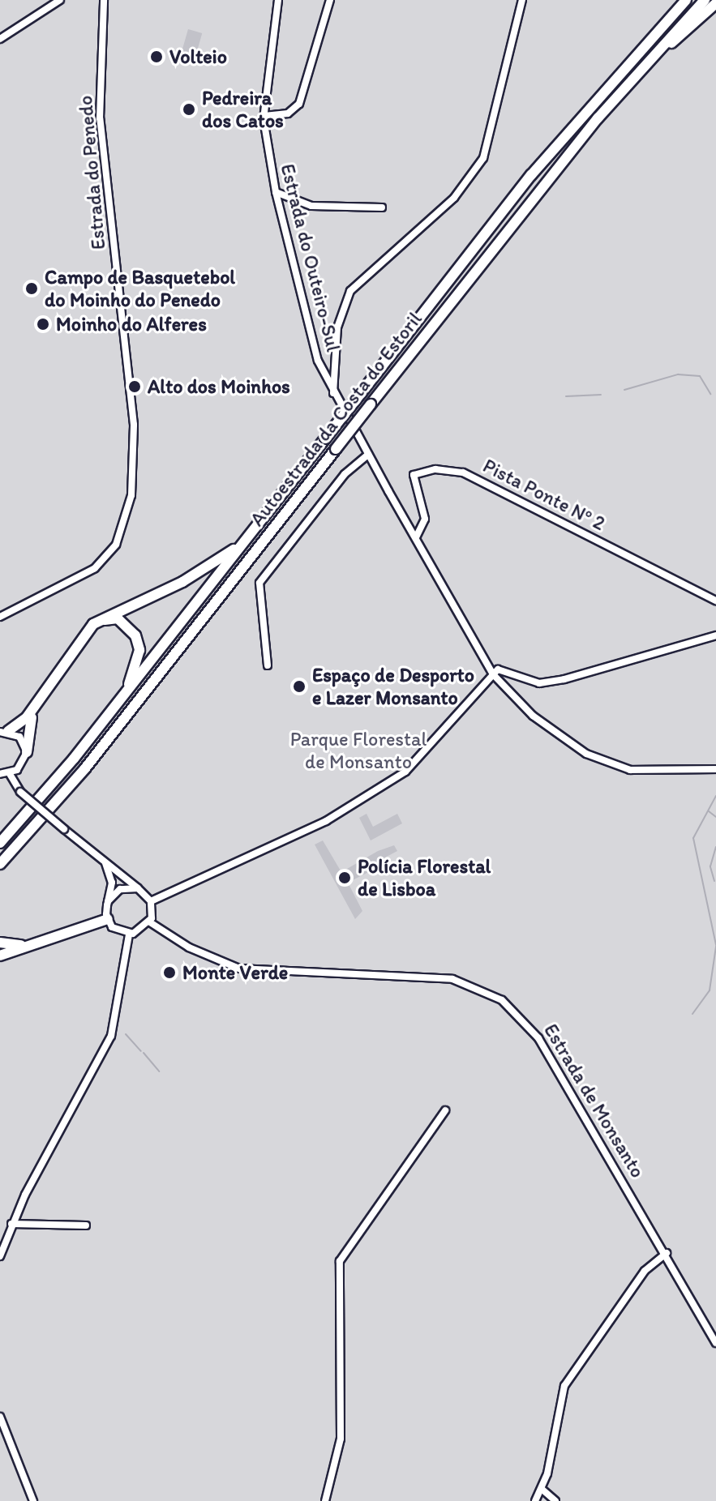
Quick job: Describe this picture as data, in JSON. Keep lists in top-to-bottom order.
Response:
{
  "streets": {
    "highway": ["Autoestrada da Costa do Estoril"],
    "street": [
      "Estrada do Penedo",
      "Estrada do Outeiro-Sul",
      "Pista Ponte Nº 2",
      "Estrada de Monsanto"
    ]
  },
  "crossings": [
    ["Estrada do Outeiro-Sul", "Pista Ponte Nº 2"]
  ],
  "parks": ["Parque Florestal de Monsanto"],
  "places": [
    "Volteio",
    "Pedreira dos Catos",
    "Campo de Basquetebol do Moinho do Penedo",
    "Moinho do Alferes",
    "Alto dos Moinhos",
    "Espaço de Desporto e Lazer Monsanto",
    "Polícia Florestal de Lisboa",
    "Monte Verde"
  ]
}
